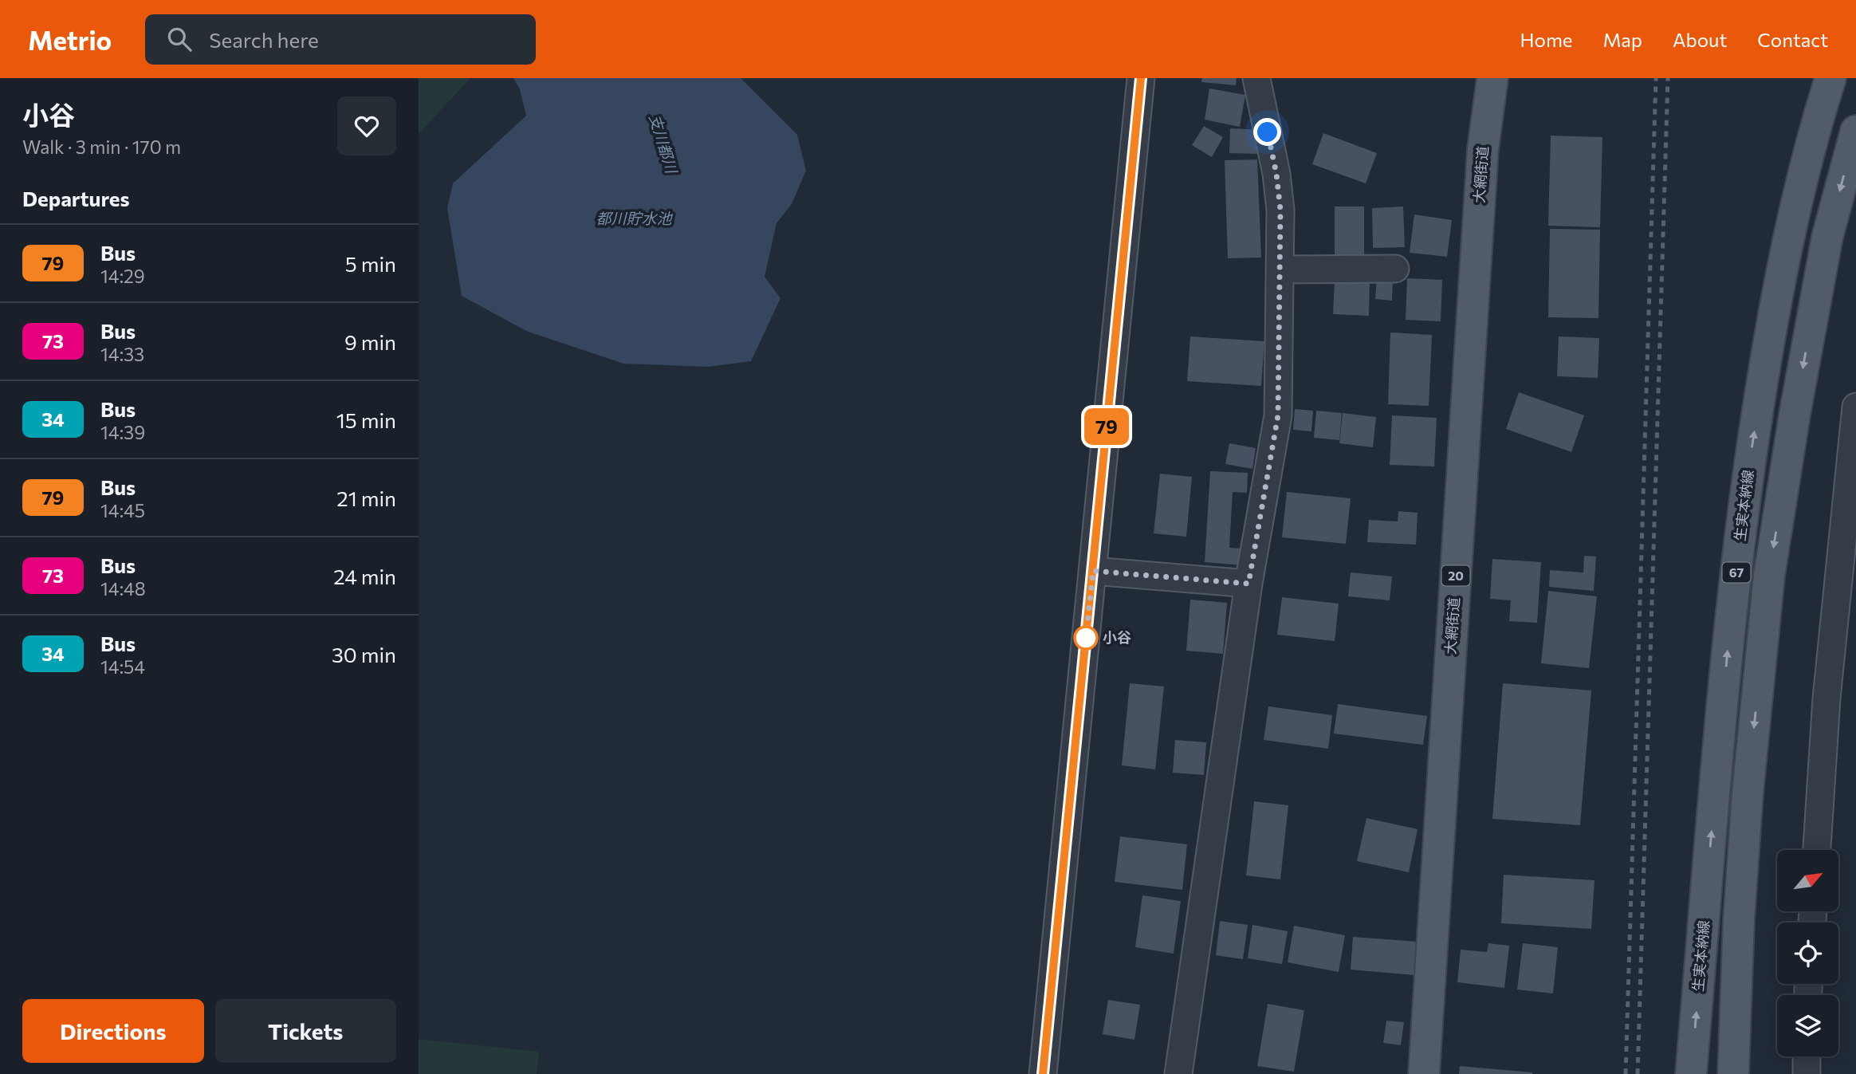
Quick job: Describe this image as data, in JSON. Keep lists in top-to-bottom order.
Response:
{
  "streets": {
    "main road": [
      "大網街道",
      "生実本納線",
      "67",
      "20"
    ]
  },
  "water": ["支川都川", "都川貯水池"],
  "places": ["小谷"],
  "lines": ["bus line 79"],
  "north": "top right",
  "page": {
    "header": "Metrio",
    "search": "Search here",
    "nav": [
      "Home",
      "Map",
      "About",
      "Contact"
    ],
    "heading": [
      ["小谷", "Walk · 3 min · 170 m"],
      "Departures"
    ],
    "on_map": "79",
    "list": [
      {
        "mark": "79",
        "name": "Bus",
        "note": "14:29",
        "value": "5 min"
      },
      {
        "mark": "73",
        "name": "Bus",
        "note": "14:33",
        "value": "9 min"
      },
      {
        "mark": "34",
        "name": "Bus",
        "note": "14:39",
        "value": "15 min"
      },
      {
        "mark": "79",
        "name": "Bus",
        "note": "14:45",
        "value": "21 min"
      },
      {
        "mark": "73",
        "name": "Bus",
        "note": "14:48",
        "value": "24 min"
      },
      {
        "mark": "34",
        "name": "Bus",
        "note": "14:54",
        "value": "30 min"
      }
    ],
    "buttons": ["Directions", "Tickets"]
  }
}
